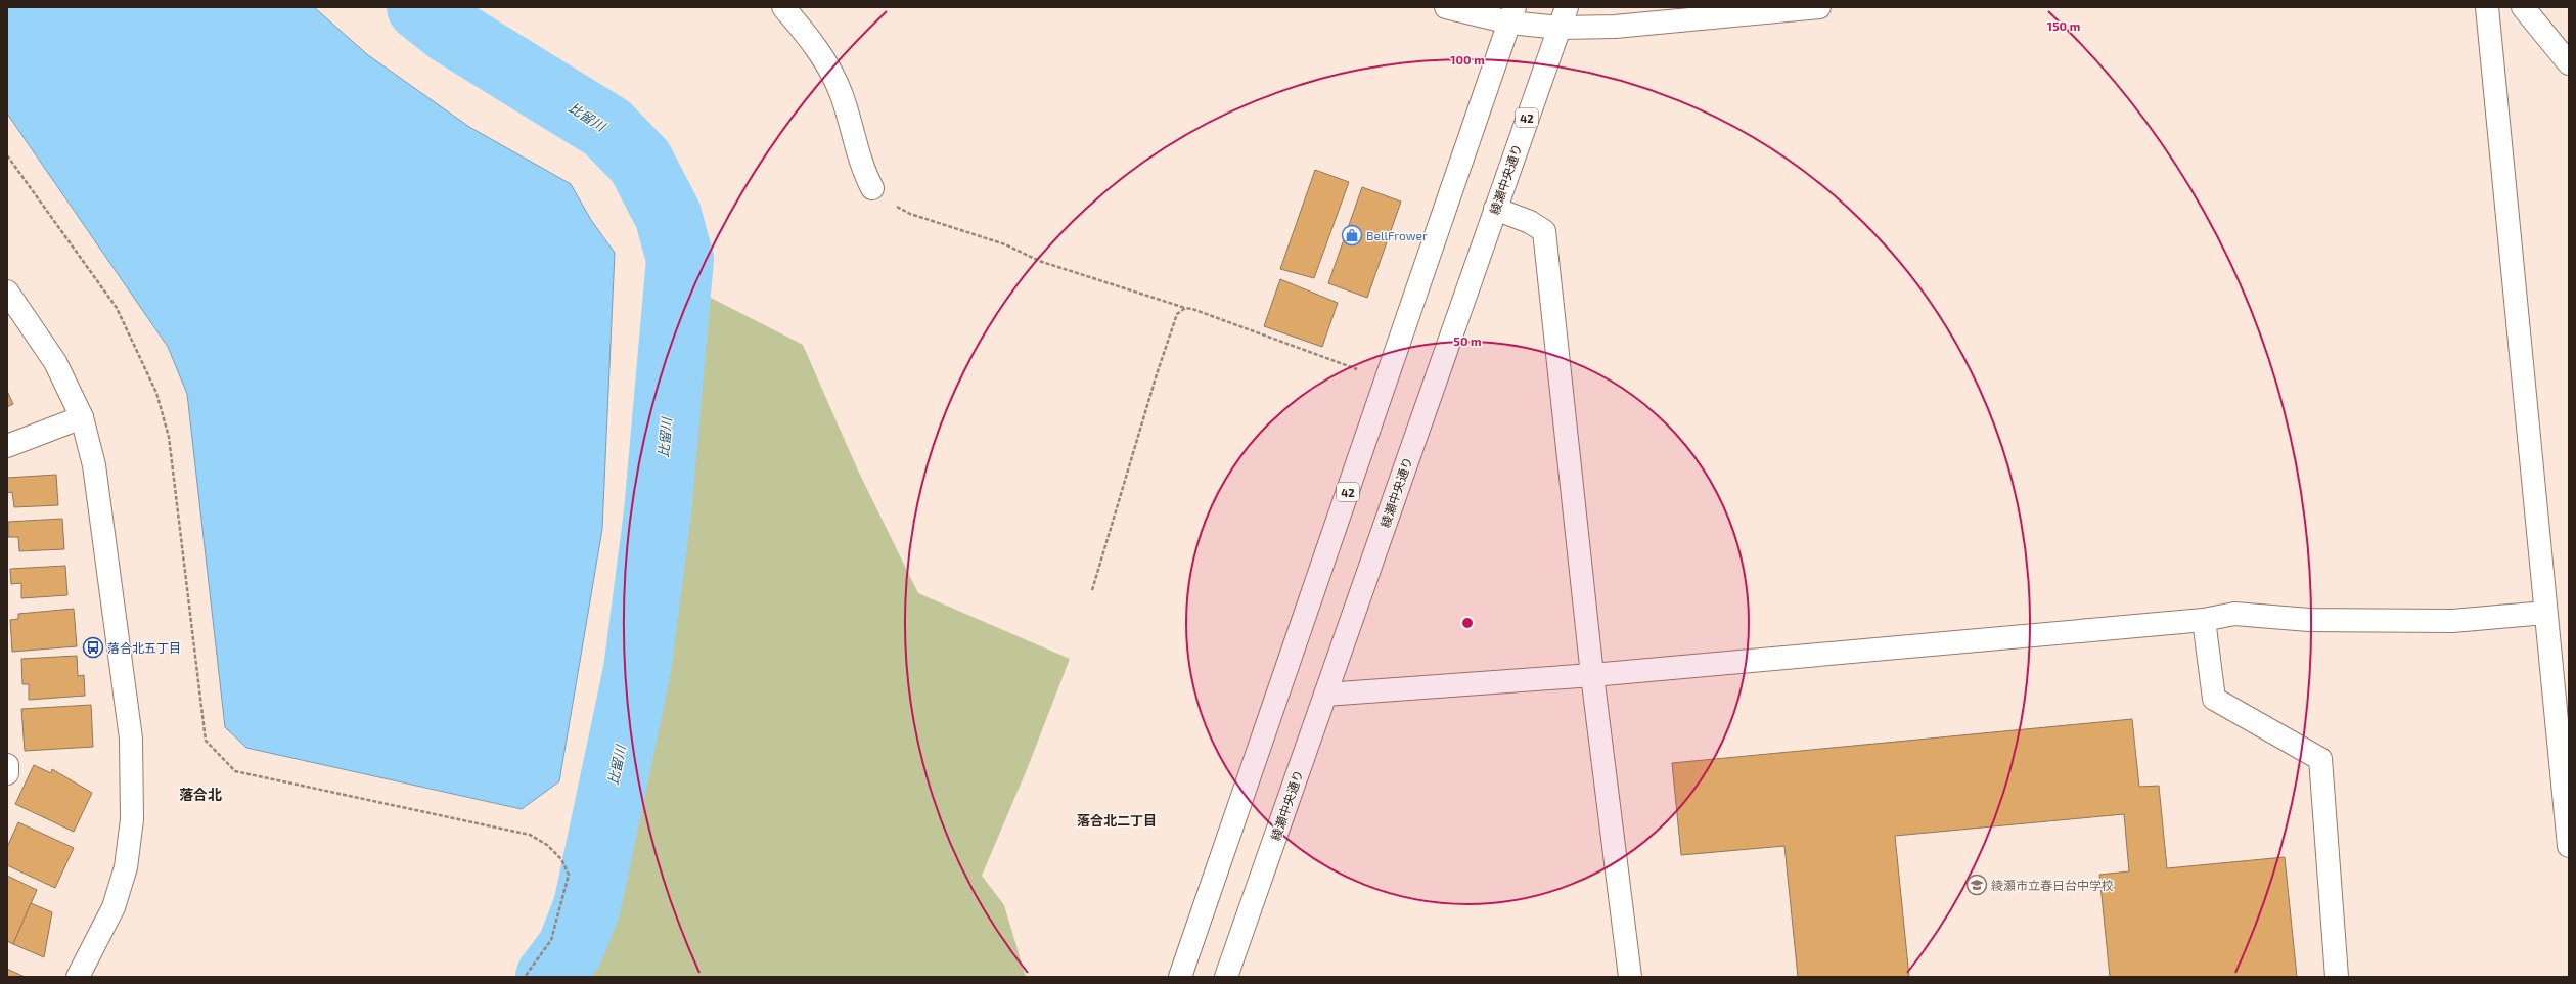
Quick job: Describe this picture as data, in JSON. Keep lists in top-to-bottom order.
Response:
{
  "streets": {
    "street": ["42", "綾瀬中央通り"]
  },
  "districts": ["落合北", "落合北二丁目"],
  "water": ["比留川"],
  "places": {
    "shop": ["BellFrower"],
    "bus stop": ["落合北五丁目"],
    "school or university": ["綾瀬市立春日台中学校"]
  },
  "rings": ["150 m", "100 m", "50 m"]
}
